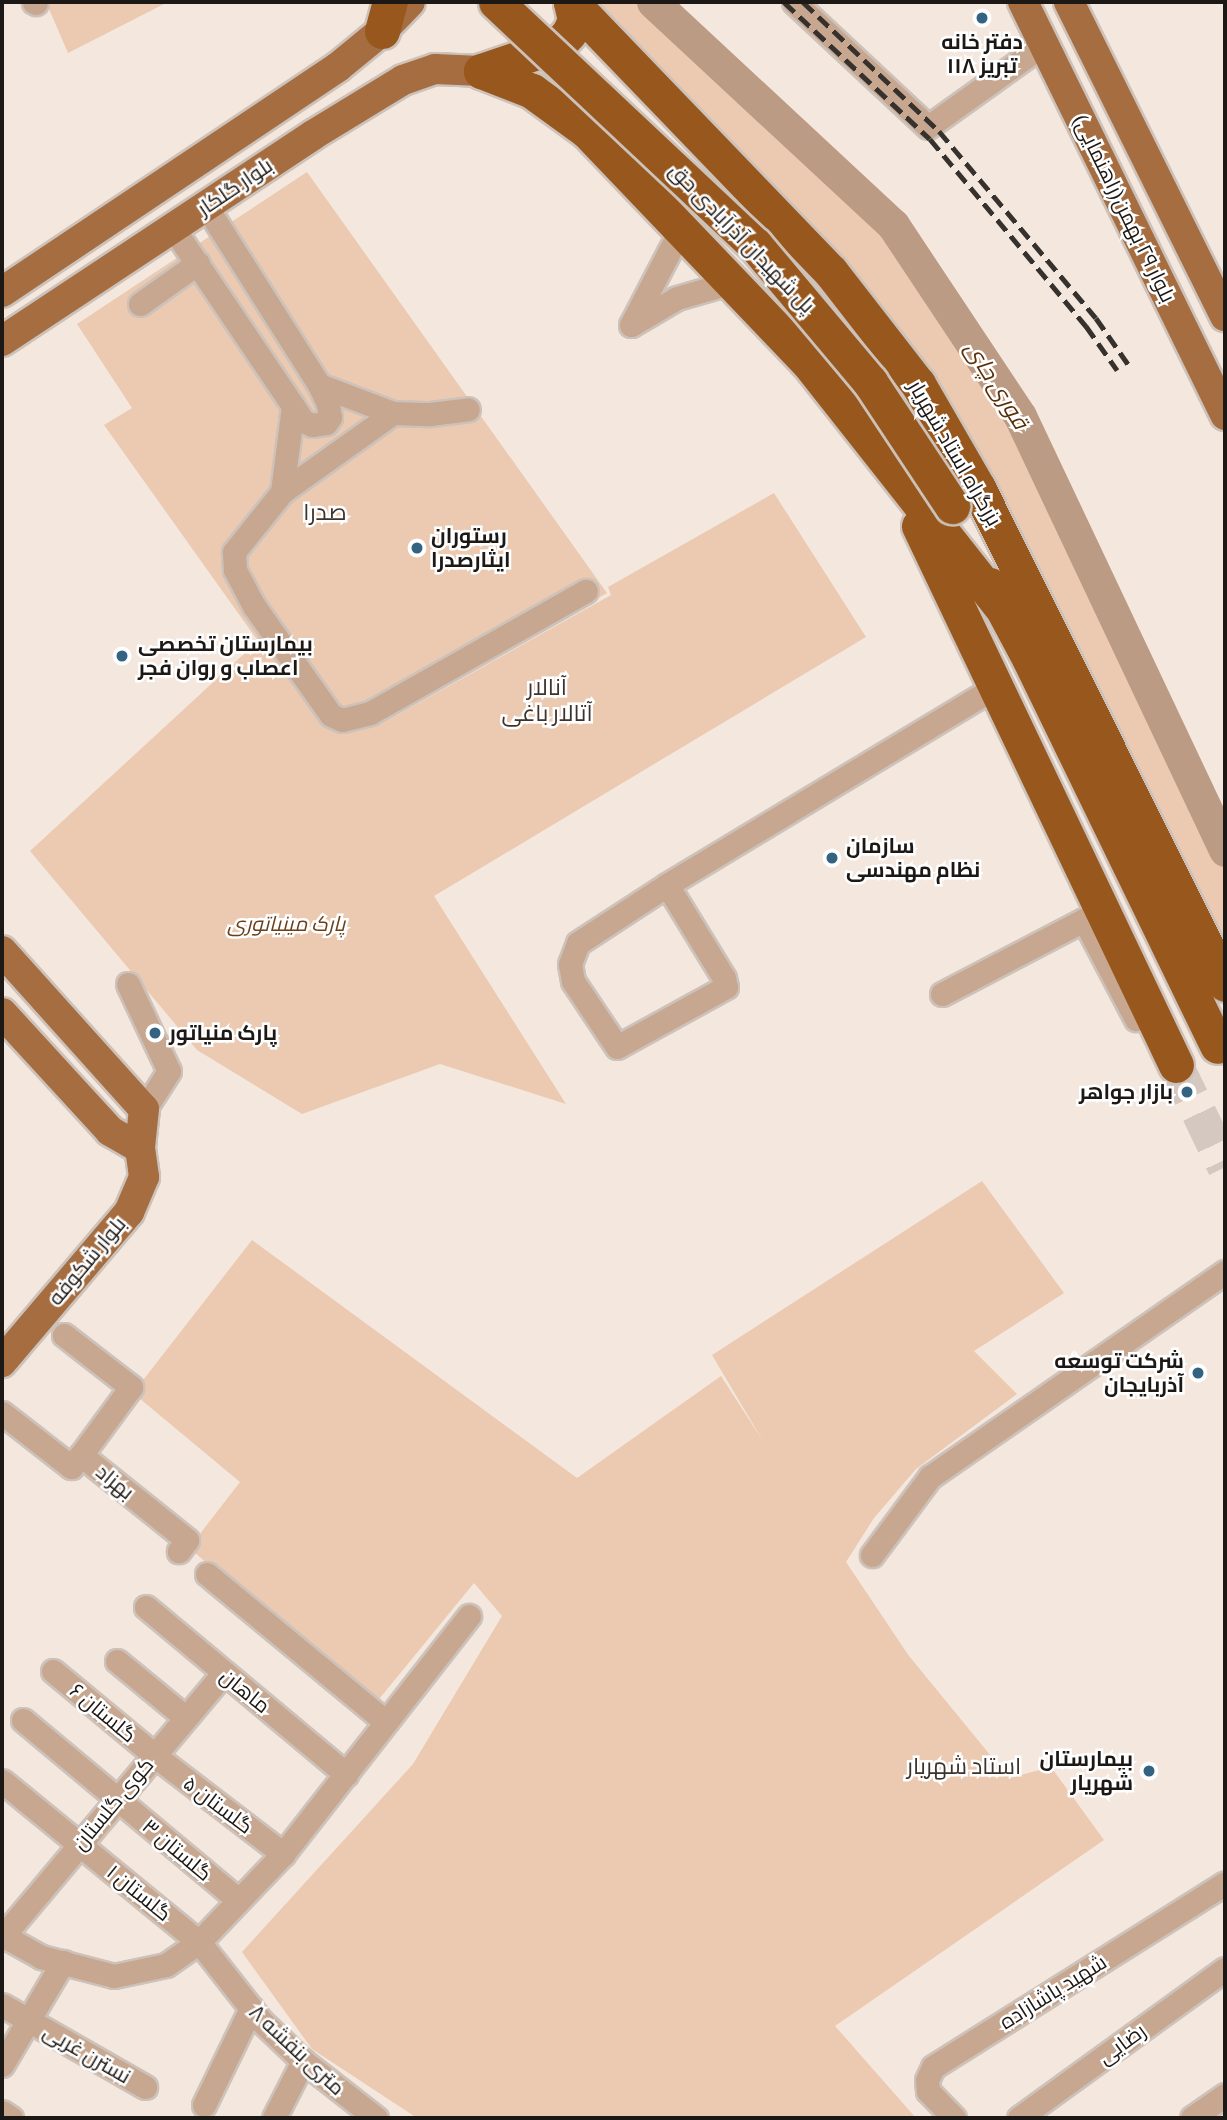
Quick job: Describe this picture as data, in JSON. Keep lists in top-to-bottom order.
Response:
{
  "streets": {
    "highway": ["پل شهیدان آذرآبادی حق", "بزرگراه استاد شهریار"],
    "main road": ["بلوار گلکار", "بلوار ٢٩ بهمن(راهنمایی)", "بلوار شکوفه"],
    "street": [
      "بهزاد",
      "ماهان",
      "گلستان ۶",
      "کوی گلستان",
      "گلستان ۵",
      "گلستان ۳",
      "گلستان ۱",
      "شهید پاشازاده",
      "رضایی",
      "۸ متری بنفشه",
      "نسترن غربی"
    ]
  },
  "crossings": [
    ["پل شهیدان آذرآبادی حق", "بزرگراه استاد شهریار"],
    ["ماهان", "کوی گلستان"],
    ["گلستان ۶", "کوی گلستان"],
    ["گلستان ۶", "گلستان ۵"],
    ["کوی گلستان", "گلستان ۵"],
    ["کوی گلستان", "گلستان ۳"],
    ["کوی گلستان", "گلستان ۱"],
    ["گلستان ۱", "۸ متری بنفشه"]
  ],
  "districts": ["صدرا", "آنالار آتالار باغی", "استاد شهریار"],
  "water": ["قوری چای"],
  "parks": ["پارک مینیاتوری"],
  "places": [
    "دفتر خانه ۱۱۸ تبریز",
    "رستوران ایثارصدرا",
    "بیمارستان تخصصی اعصاب و روان فجر",
    "سازمان نظام مهندسی",
    "پارک منیاتور",
    "بازار جواهر",
    "شرکت توسعه آذربایجان",
    "بیمارستان شهریار"
  ]
}
